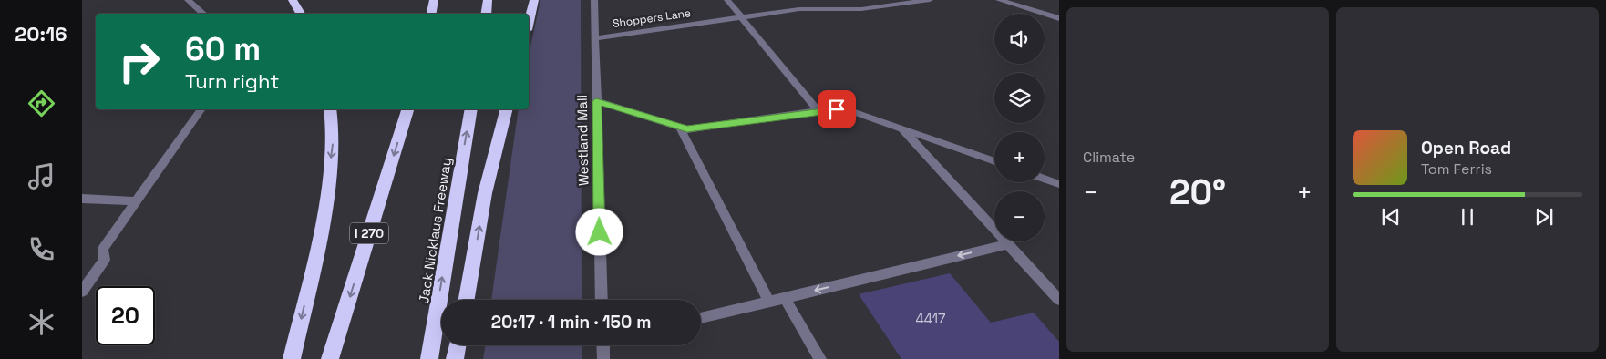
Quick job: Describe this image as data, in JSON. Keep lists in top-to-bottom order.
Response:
{
  "streets": {
    "highway": ["Jack Nicklaus Freeway", "I 270"],
    "lane": ["Shoppers Lane", "Westland Mall"]
  },
  "crossings": [
    ["Shoppers Lane", "Westland Mall"]
  ],
  "house_numbers": ["4417"],
  "page": {
    "tabs": "20:16",
    "tile": "Climate",
    "map_buttons": ["+", "−"],
    "turn": ["60 m", "Turn right"],
    "song": ["Open Road", "Tom Ferris"],
    "heat": ["−", "20°", "+"],
    "limit": "20",
    "trip": "20:17 · 1 min · 150 m"
  }
}
